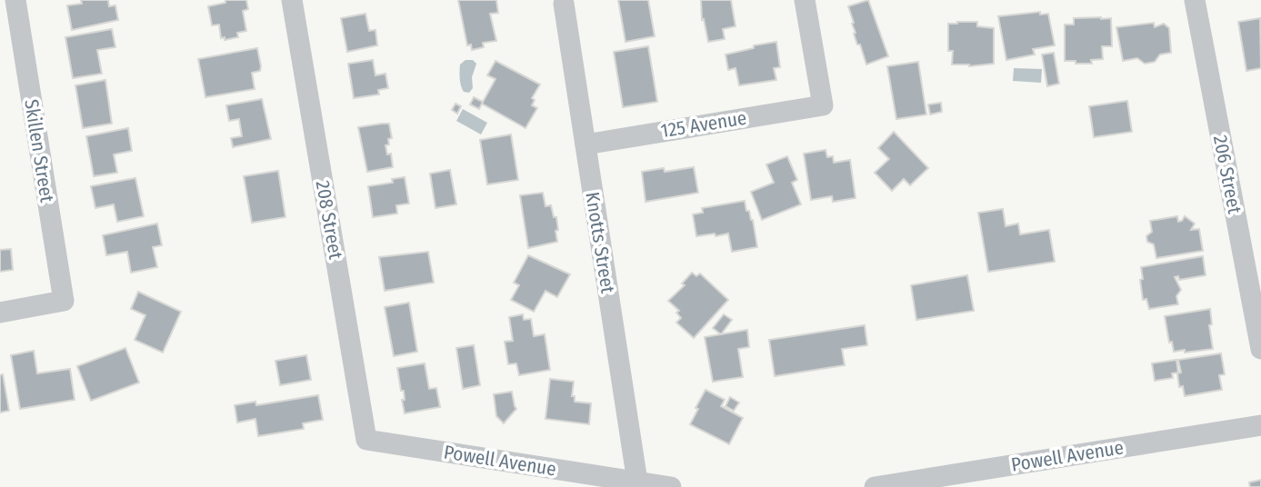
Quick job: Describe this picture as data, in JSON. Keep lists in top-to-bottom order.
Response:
{
  "streets": {
    "street": [
      "125 Avenue",
      "Skillen Street",
      "206 Street",
      "208 Street",
      "Knotts Street",
      "Powell Avenue"
    ]
  },
  "crossings": [
    ["125 Avenue", "Knotts Street"],
    ["208 Street", "Powell Avenue"],
    ["Knotts Street", "Powell Avenue"]
  ]
}
